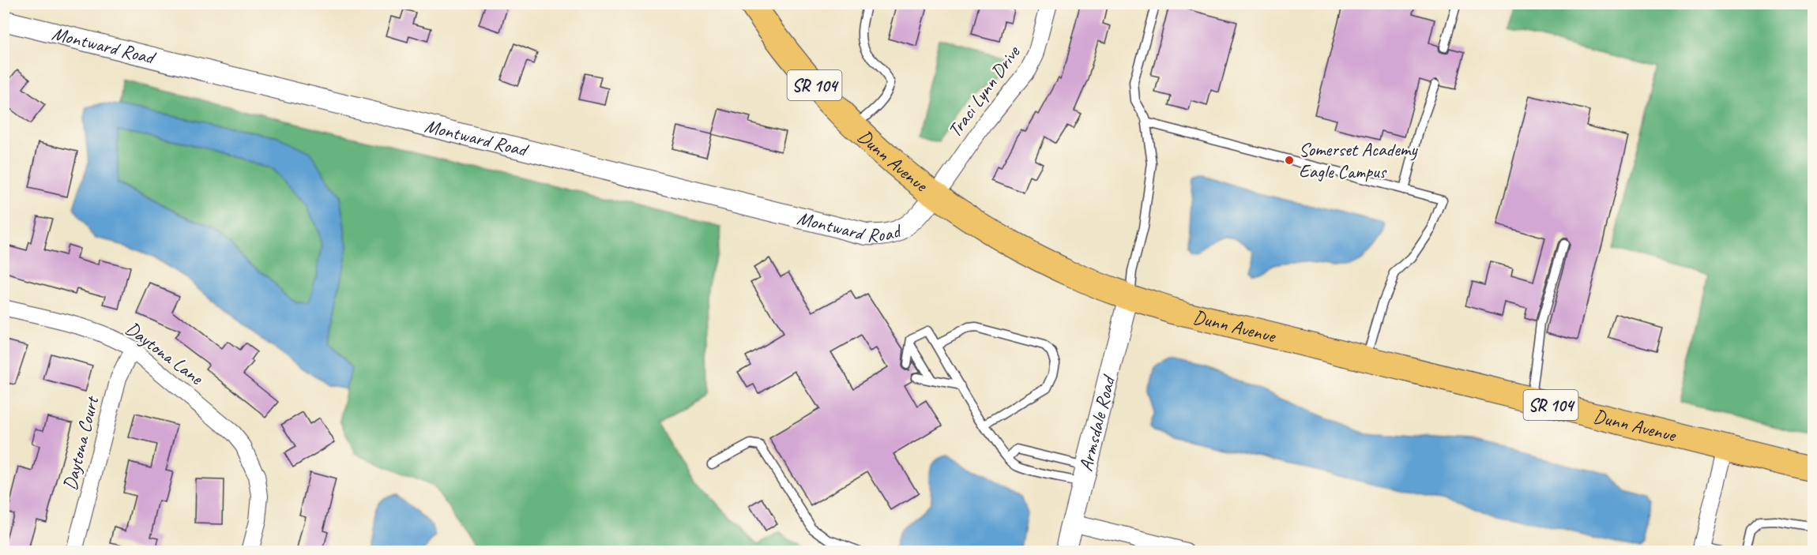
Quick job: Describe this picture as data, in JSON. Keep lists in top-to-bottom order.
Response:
{
  "streets": {
    "main road": ["SR 104", "Dunn Avenue"],
    "street": [
      "Montward Road",
      "Traci Lynn Drive",
      "Daytona Lane",
      "Armsdale Road",
      "Daytona Court"
    ]
  },
  "crossings": [
    ["Montward Road", "Traci Lynn Drive"],
    ["Montward Road", "Dunn Avenue"],
    ["Traci Lynn Drive", "Dunn Avenue"],
    ["Dunn Avenue", "Armsdale Road"],
    ["Daytona Lane", "Daytona Court"]
  ],
  "places": ["Somerset Academy Eagle Campus"]
}
